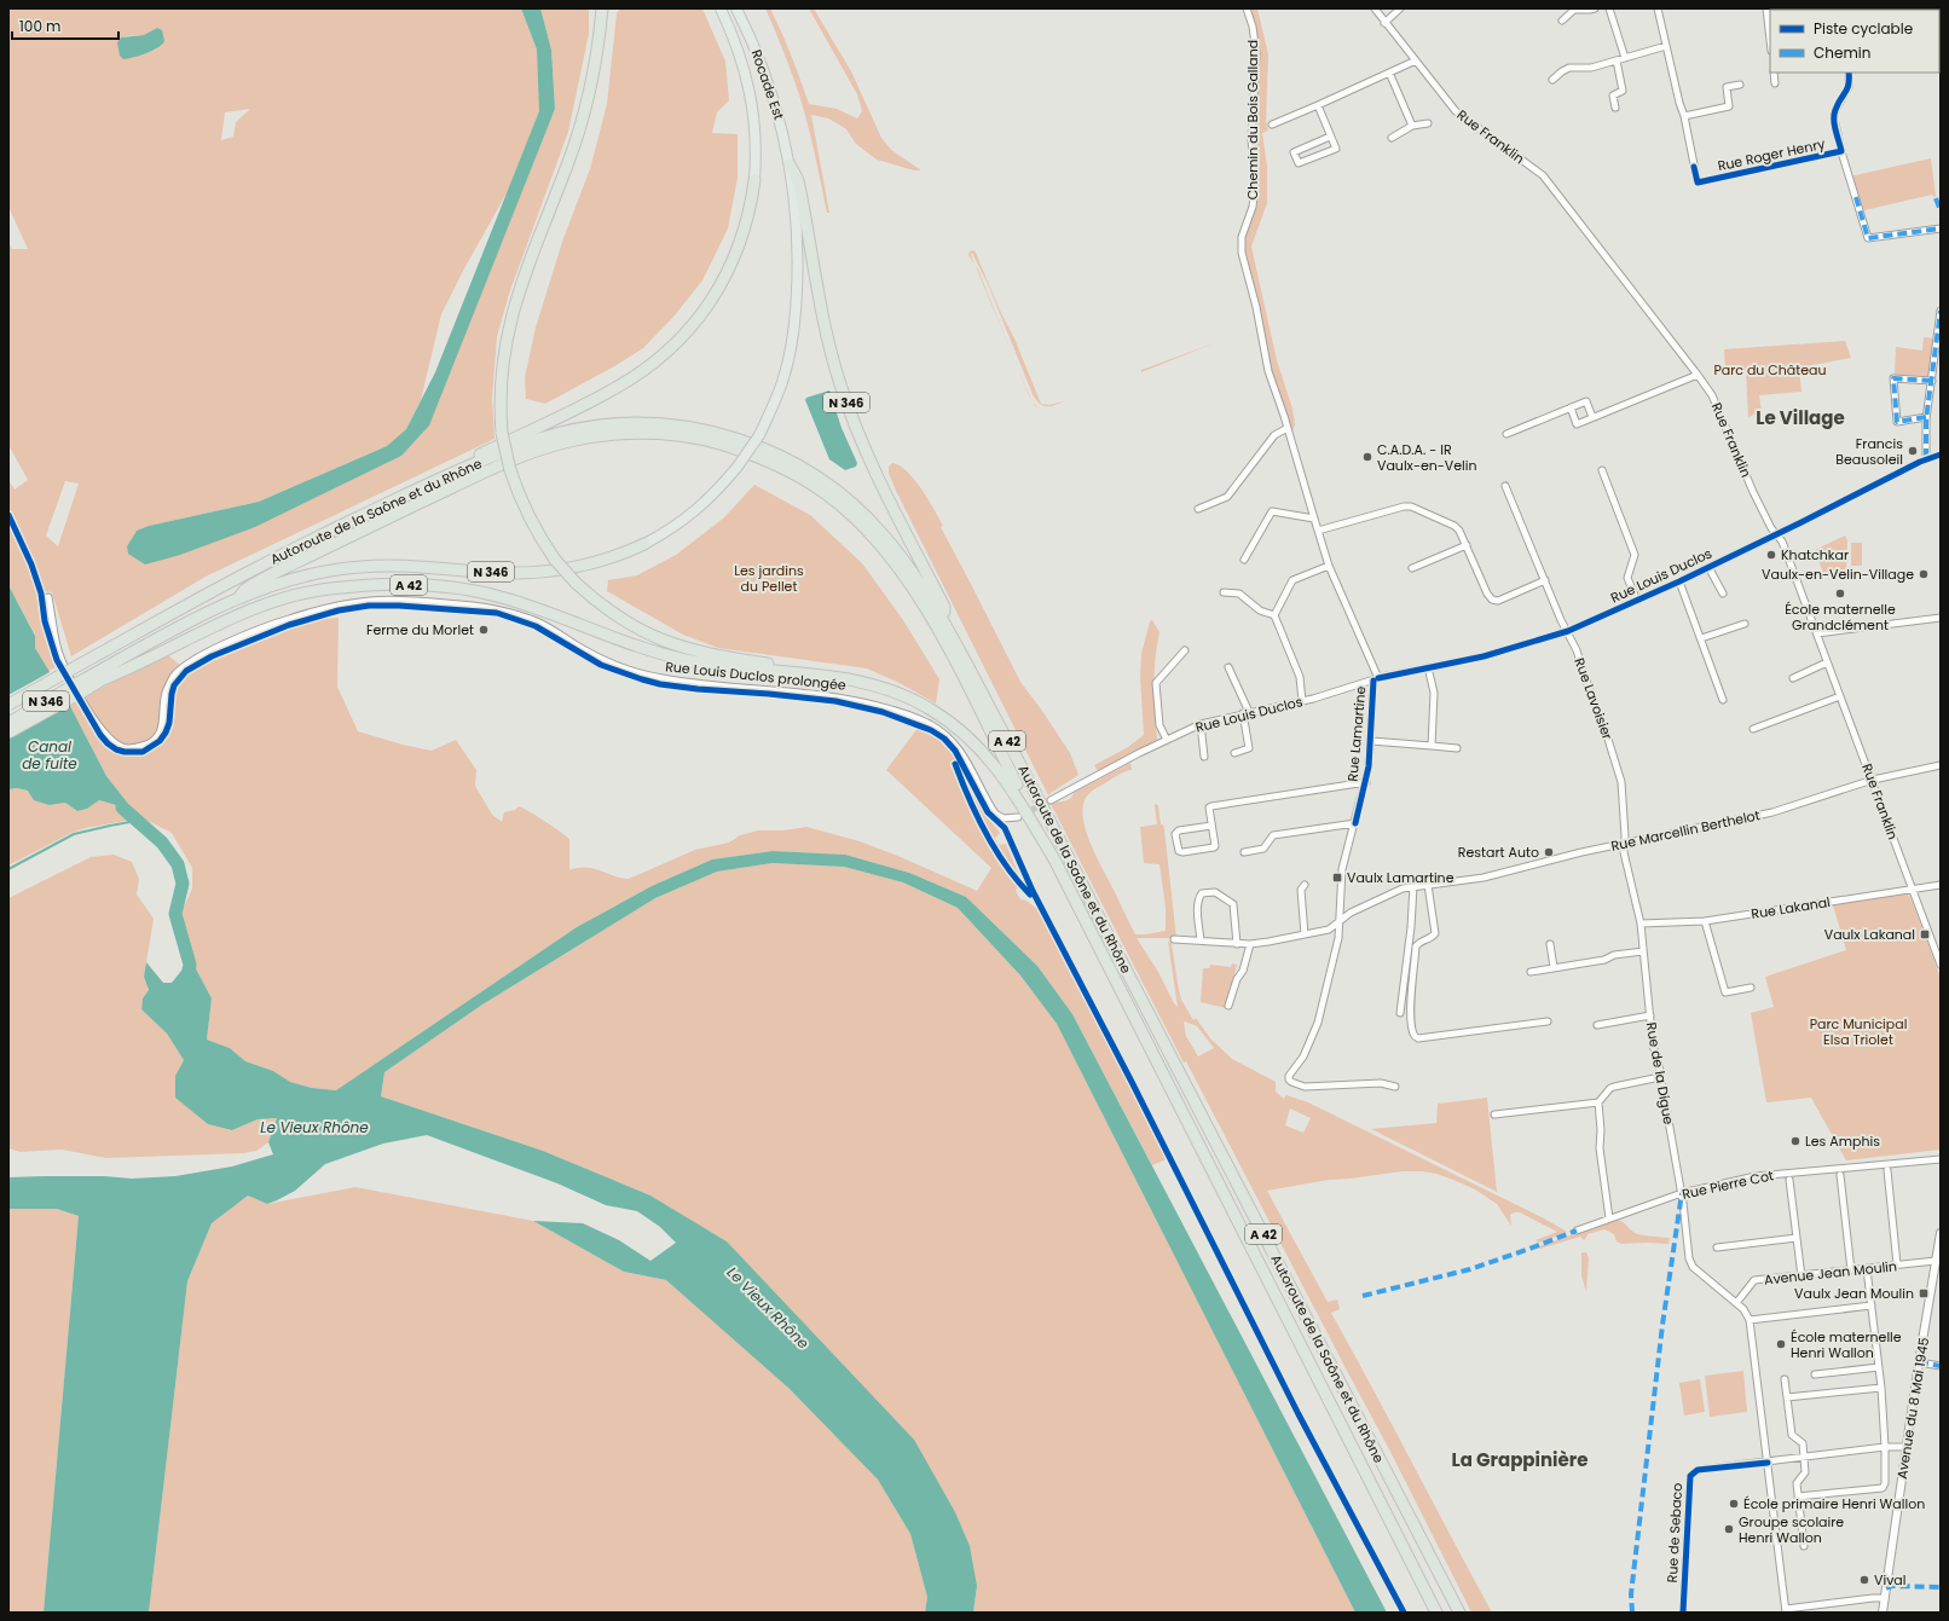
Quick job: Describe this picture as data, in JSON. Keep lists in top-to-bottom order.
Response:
{
  "streets": {
    "highway": [
      "Rocade Est",
      "N 346",
      "Autoroute de la Saône et du Rhône",
      "A 42"
    ],
    "street": [
      "Chemin du Bois Galland",
      "Rue Franklin",
      "Rue Roger Henry",
      "Rue Louis Duclos",
      "Rue Louis Duclos prolongée",
      "Rue Lavoisier",
      "Rue Lamartine",
      "Rue Marcellin Berthelot",
      "Rue Lakanal",
      "Rue de la Digue",
      "Rue Pierre Cot",
      "Avenue Jean Moulin",
      "Avenue du 8 Mai 1945",
      "Rue de Sebaco"
    ]
  },
  "crossings": [
    ["Rocade Est", "N 346"],
    ["Chemin du Bois Galland", "Rue Lamartine"],
    ["Rue Franklin", "Rue Louis Duclos"],
    ["Rue Franklin", "Rue Marcellin Berthelot"],
    ["Rue Franklin", "Rue Lakanal"],
    ["N 346", "Autoroute de la Saône et du Rhône"],
    ["N 346", "A 42"],
    ["Autoroute de la Saône et du Rhône", "A 42"],
    ["Rue Louis Duclos", "Rue Lavoisier"],
    ["Rue Louis Duclos", "Rue Lamartine"],
    ["Rue Lavoisier", "Rue Marcellin Berthelot"],
    ["Rue Lavoisier", "Rue Lakanal"],
    ["Rue Lavoisier", "Rue de la Digue"],
    ["Rue Lamartine", "Rue Marcellin Berthelot"],
    ["Rue Lakanal", "Rue de la Digue"],
    ["Rue de la Digue", "Rue Pierre Cot"],
    ["Avenue Jean Moulin", "Avenue du 8 Mai 1945"],
    ["Avenue du 8 Mai 1945", "Rue de Sebaco"]
  ],
  "districts": ["Le Village", "La Grappinière"],
  "water": ["Canal de fuite", "Le Vieux Rhône"],
  "parks": ["Parc du Château", "Les jardins du Pellet", "Parc Municipal Elsa Triolet"],
  "places": {
    "other": [
      "Francis Beausoleil",
      "C.A.D.A. - IR Vaulx-en-Velin",
      "Khatchkar",
      "Vaulx-en-Velin-Village",
      "École maternelle Grandclément",
      "Ferme du Morlet",
      "Restart Auto",
      "Les Amphis",
      "École maternelle Henri Wallon",
      "École primaire Henri Wallon",
      "Groupe scolaire Henri Wallon",
      "Vival"
    ],
    "transit": ["Vaulx Lamartine", "Vaulx Lakanal", "Vaulx Jean Moulin"]
  },
  "legend": ["Piste cyclable", "Chemin"],
  "scale_bar": "100 m"
}
